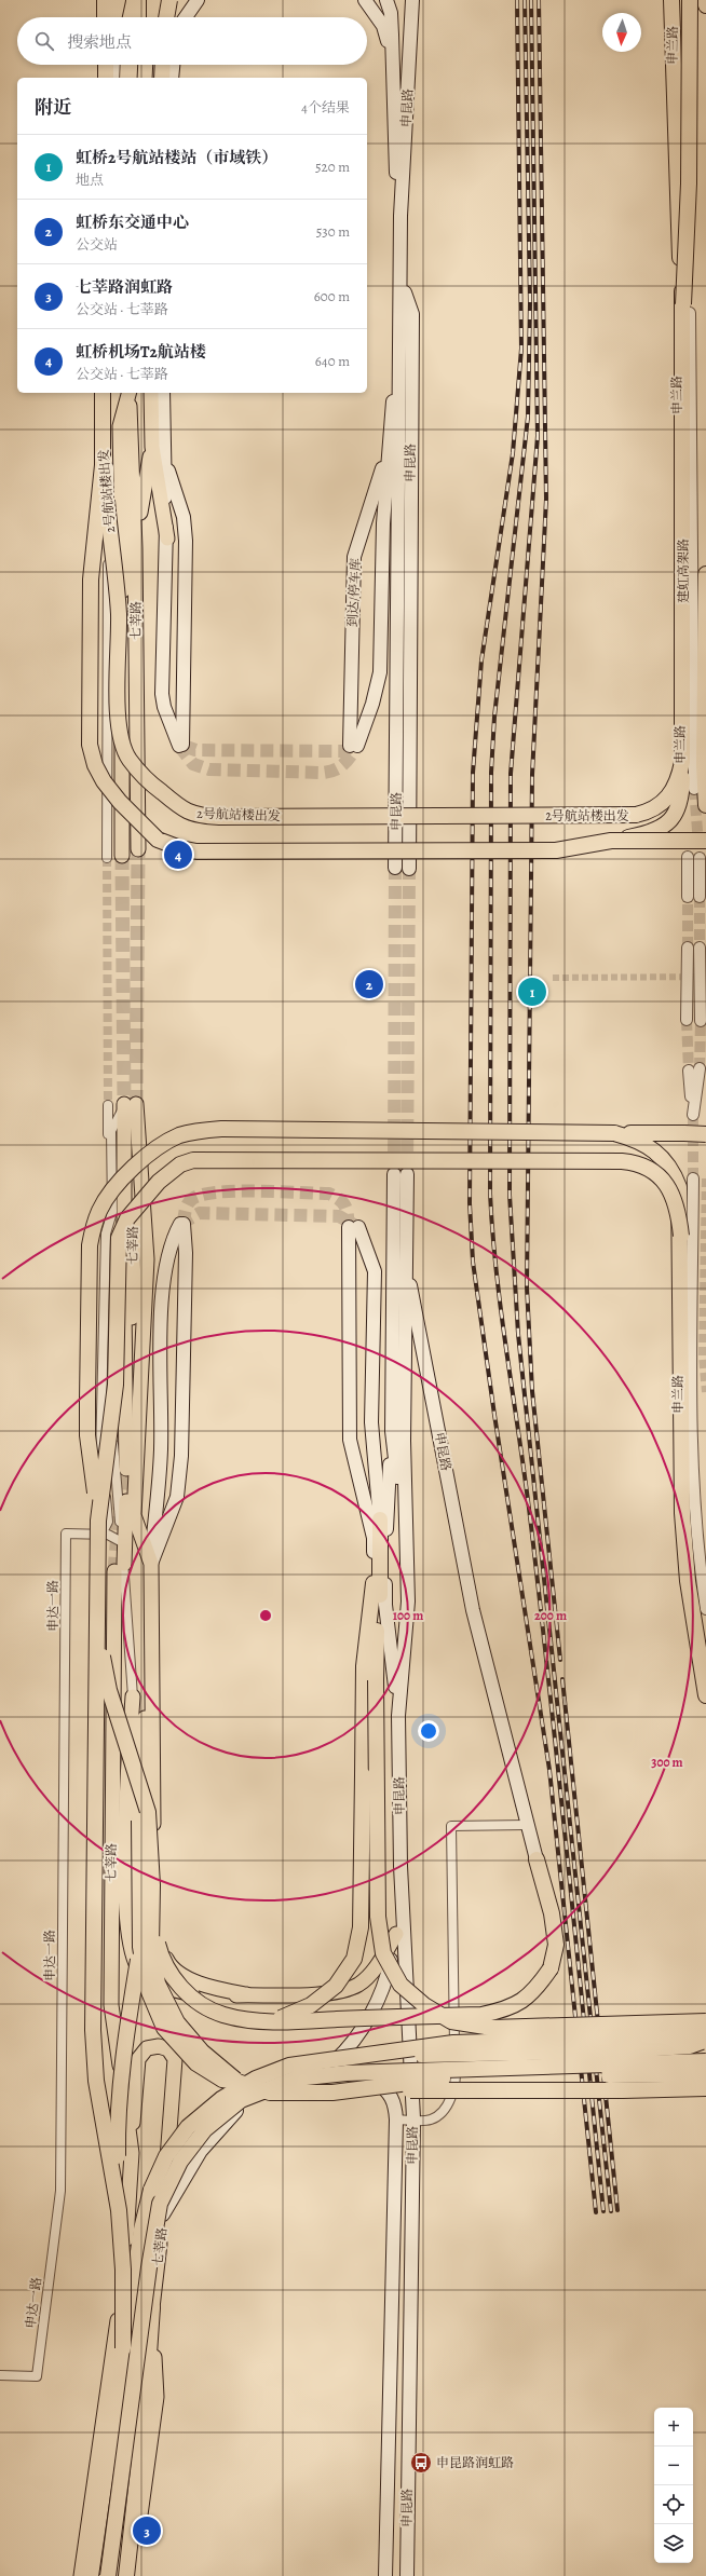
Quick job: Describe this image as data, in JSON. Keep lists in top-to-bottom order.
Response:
{
  "streets": {
    "highway": ["2号航站楼出发", "建虹高架路"],
    "main road": ["申昆路", "到达/停车库", "七莘路"],
    "street": ["申兰路", "申达一路"]
  },
  "crossings": [
    ["申昆路", "到达/停车库"],
    ["2号航站楼出发", "建虹高架路"]
  ],
  "places": {
    "bus stop": ["申昆路润虹路"]
  },
  "north": "bottom",
  "page": {
    "search": "搜索地点",
    "heading": ["附近", "4个结果"],
    "list": [
      {
        "mark": "1",
        "name": "虹桥2号航站楼站（市域铁）",
        "note": "地点",
        "value": "520 m"
      },
      {
        "mark": "2",
        "name": "虹桥东交通中心",
        "note": "公交站",
        "value": "530 m"
      },
      {
        "mark": "3",
        "name": "七莘路润虹路",
        "note": "公交站 · 七莘路",
        "value": "600 m"
      },
      {
        "mark": "4",
        "name": "虹桥机场T2航站楼",
        "note": "公交站 · 七莘路",
        "value": "640 m"
      }
    ],
    "pins": [
      "4",
      "2",
      "1",
      "3"
    ],
    "map_buttons": ["+", "−"]
  },
  "rings": ["100 m", "200 m", "300 m"]
}
